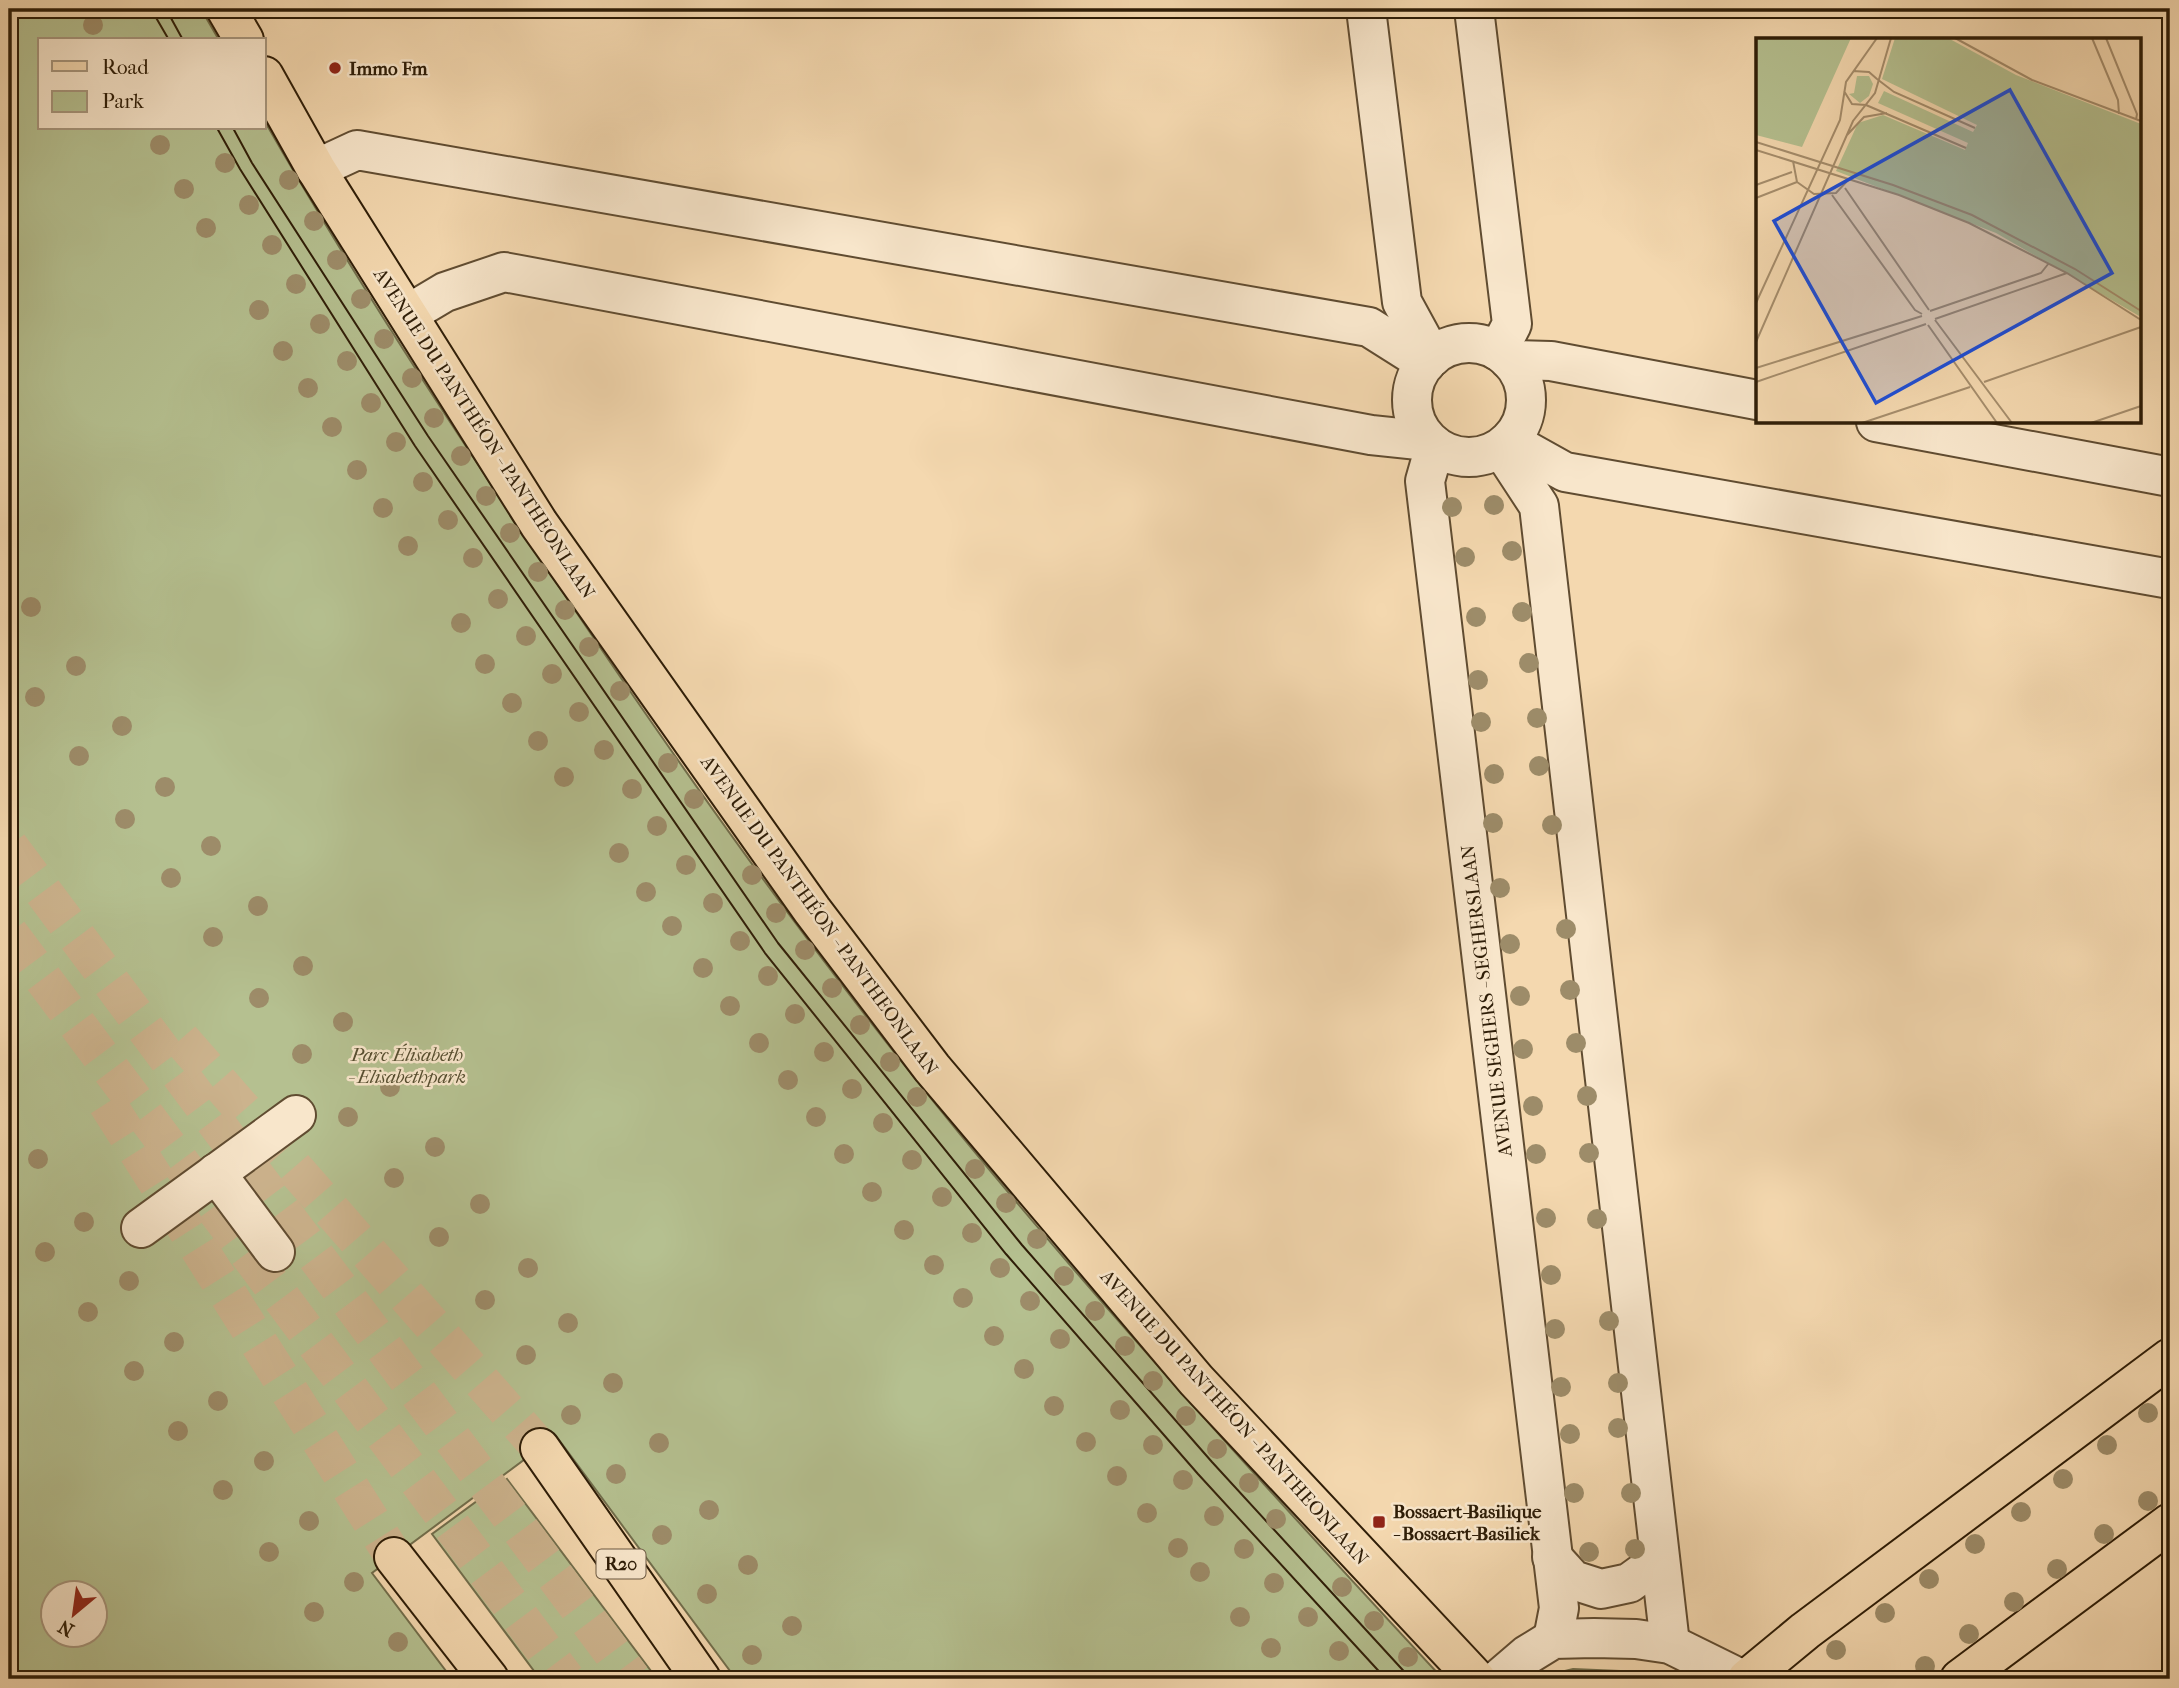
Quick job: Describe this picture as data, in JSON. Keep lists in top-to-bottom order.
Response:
{
  "streets": {
    "main road": ["AVENUE DU PANTHÉON - PANTHEONLAAN", "R20"],
    "street": ["AVENUE SEGHERS - SEGHERSLAAN"]
  },
  "parks": ["Parc Élisabeth - Elisabethpark"],
  "places": {
    "other": ["Immo Fm"],
    "transit": ["Bossaert-Basilique - Bossaert-Basiliek"]
  },
  "legend": ["Road", "Park"],
  "north": "bottom left"
}
